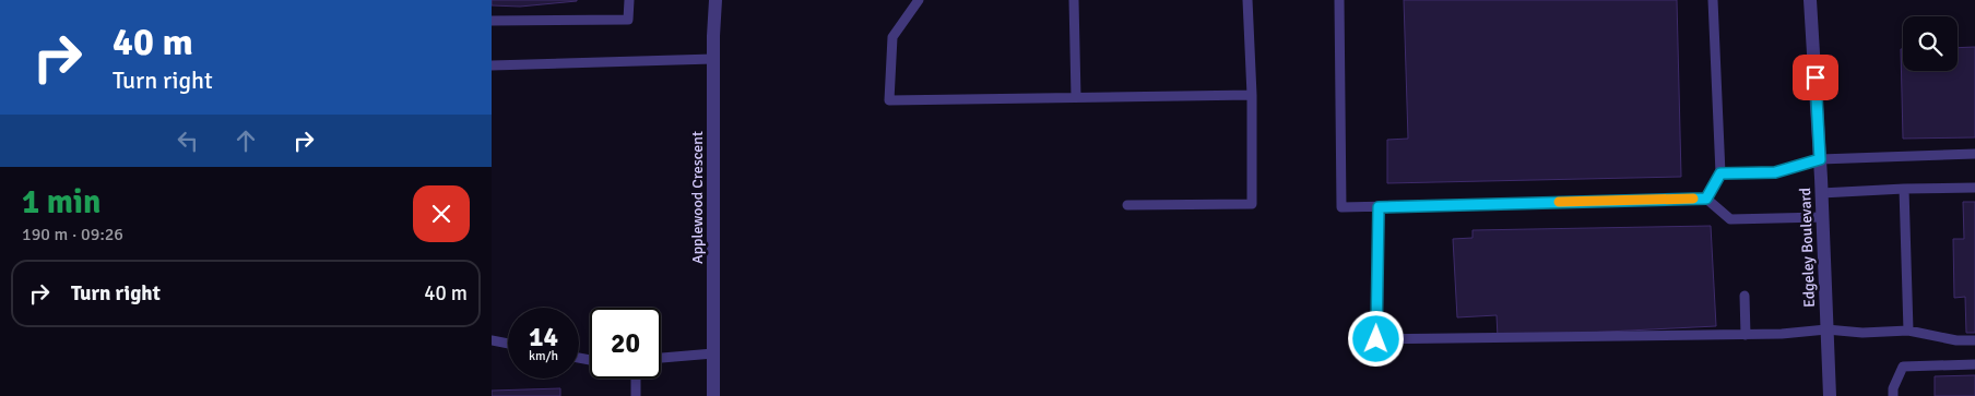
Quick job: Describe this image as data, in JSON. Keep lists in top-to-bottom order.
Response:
{
  "streets": {
    "street": ["Applewood Crescent", "Edgeley Boulevard"]
  },
  "page": {
    "turn": ["40 m", "Turn right"],
    "heading": ["1 min", "190 m · 09:26"],
    "list": [
      {
        "name": "Turn right",
        "value": "40 m"
      }
    ],
    "speed": "14 km/h",
    "limit": "20"
  }
}
